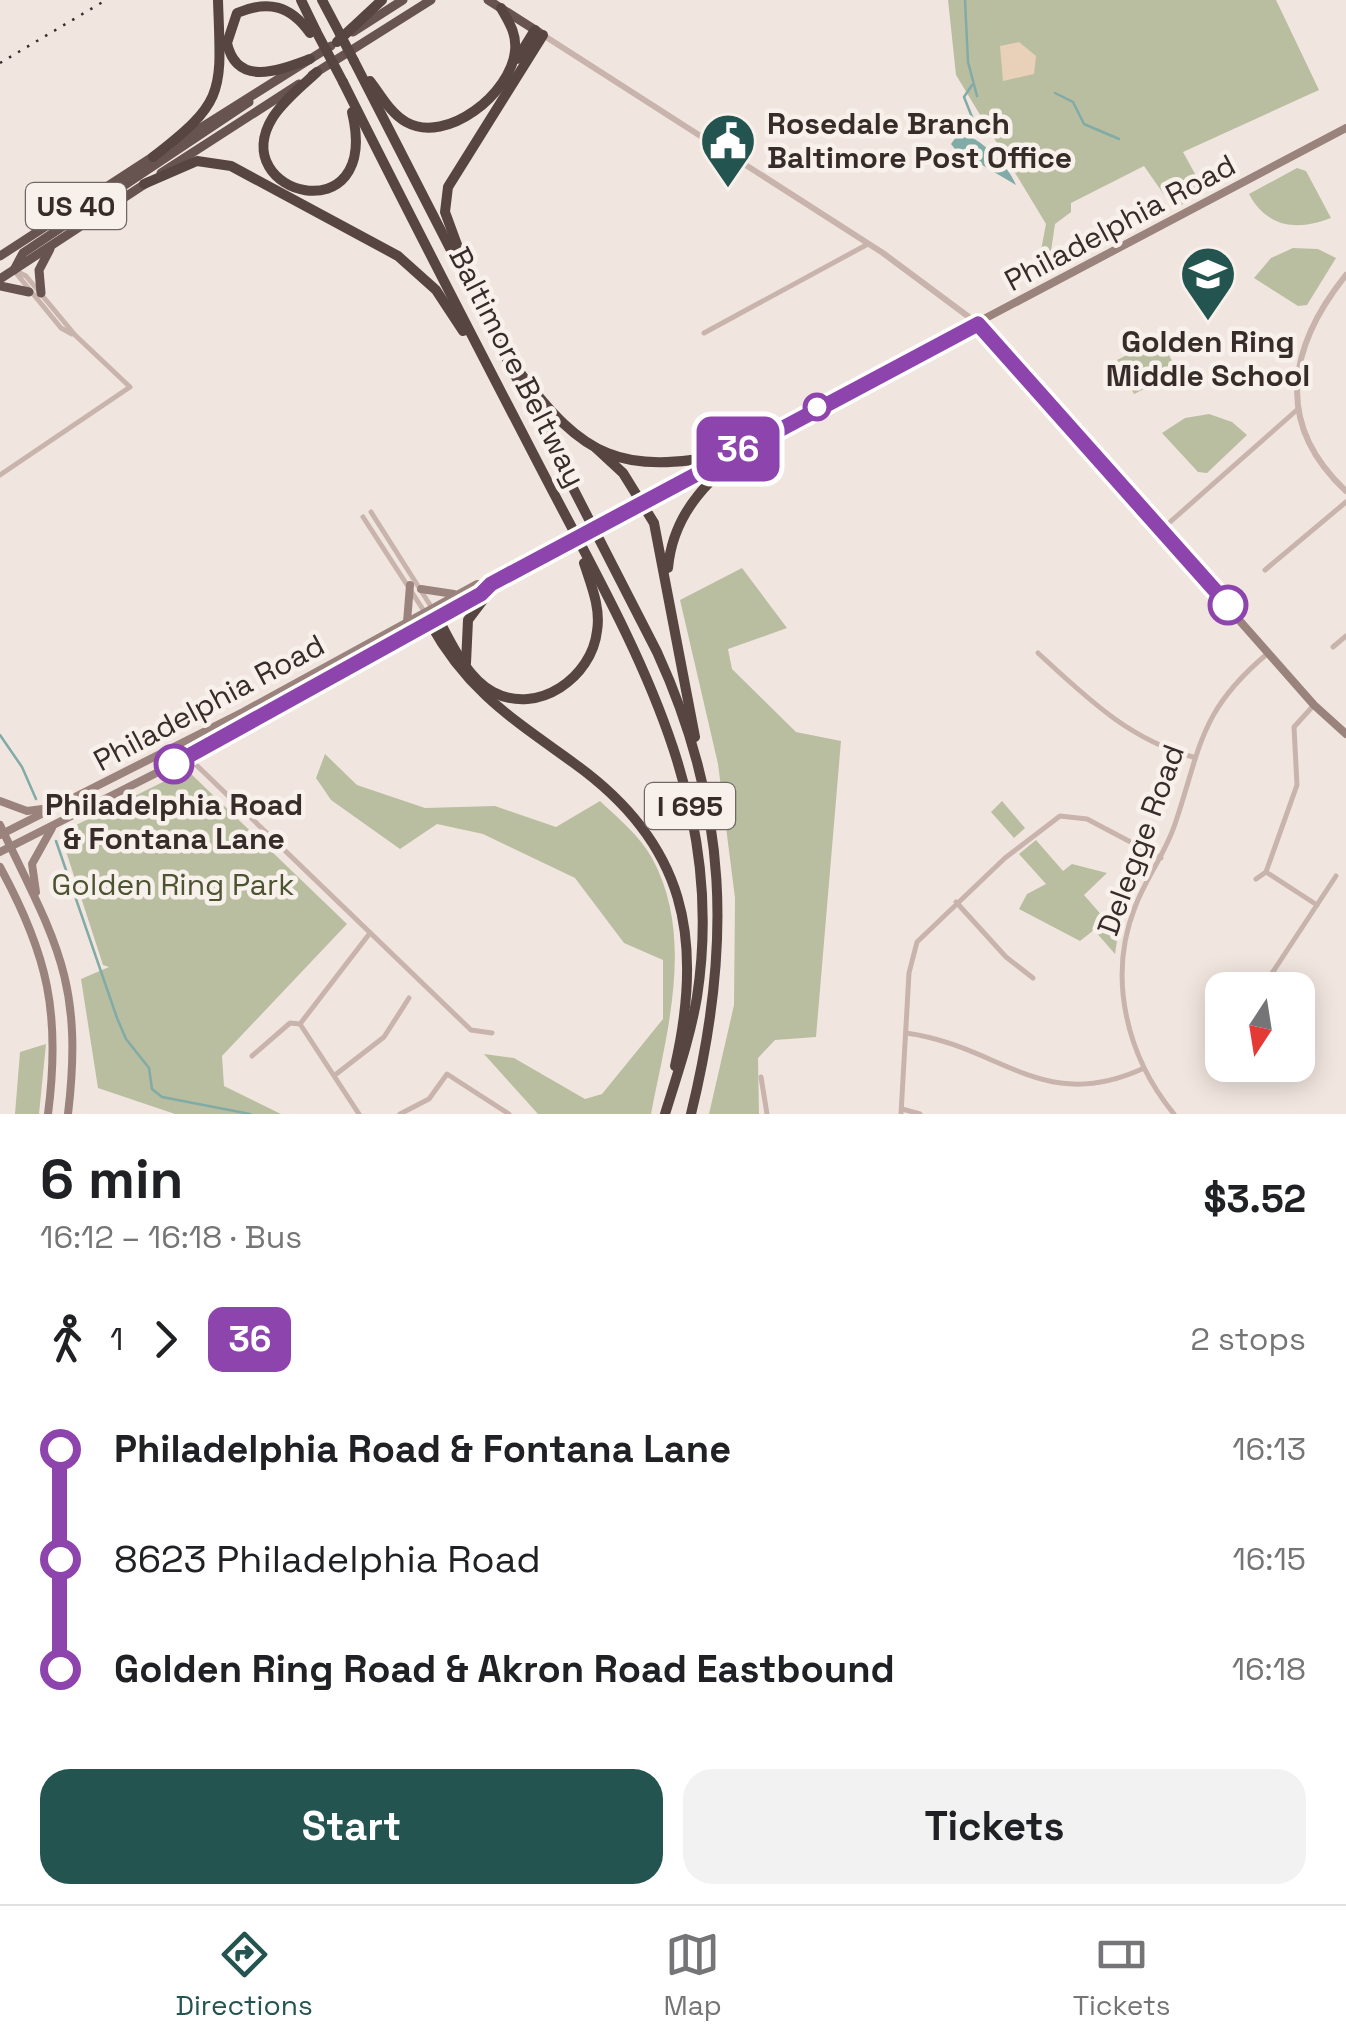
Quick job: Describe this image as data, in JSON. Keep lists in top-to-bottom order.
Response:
{
  "streets": {
    "highway": ["US 40", "Baltimore Beltway", "I 695"],
    "main road": ["Philadelphia Road"],
    "street": ["Delegge Road"]
  },
  "crossings": [
    ["US 40", "Baltimore Beltway"]
  ],
  "parks": ["Golden Ring Park"],
  "places": {
    "public building": ["Rosedale Branch Baltimore Post Office"],
    "school or university": ["Golden Ring Middle School"],
    "other": ["Philadelphia Road & Fontana Lane"]
  },
  "lines": ["bus line 36"],
  "north": "bottom",
  "page": {
    "on_map": "36",
    "heading": ["6 min", "16:12 – 16:18 · Bus", "$3.52"],
    "legs": ["1", "36", "2 stops"],
    "list": [
      {
        "name": "Philadelphia Road & Fontana Lane",
        "value": "16:13"
      },
      {
        "name": "8623 Philadelphia Road",
        "value": "16:15"
      },
      {
        "name": "Golden Ring Road & Akron Road Eastbound",
        "value": "16:18"
      }
    ],
    "buttons": ["Start", "Tickets"],
    "tabs": ["Directions", "Map", "Tickets"]
  }
}
